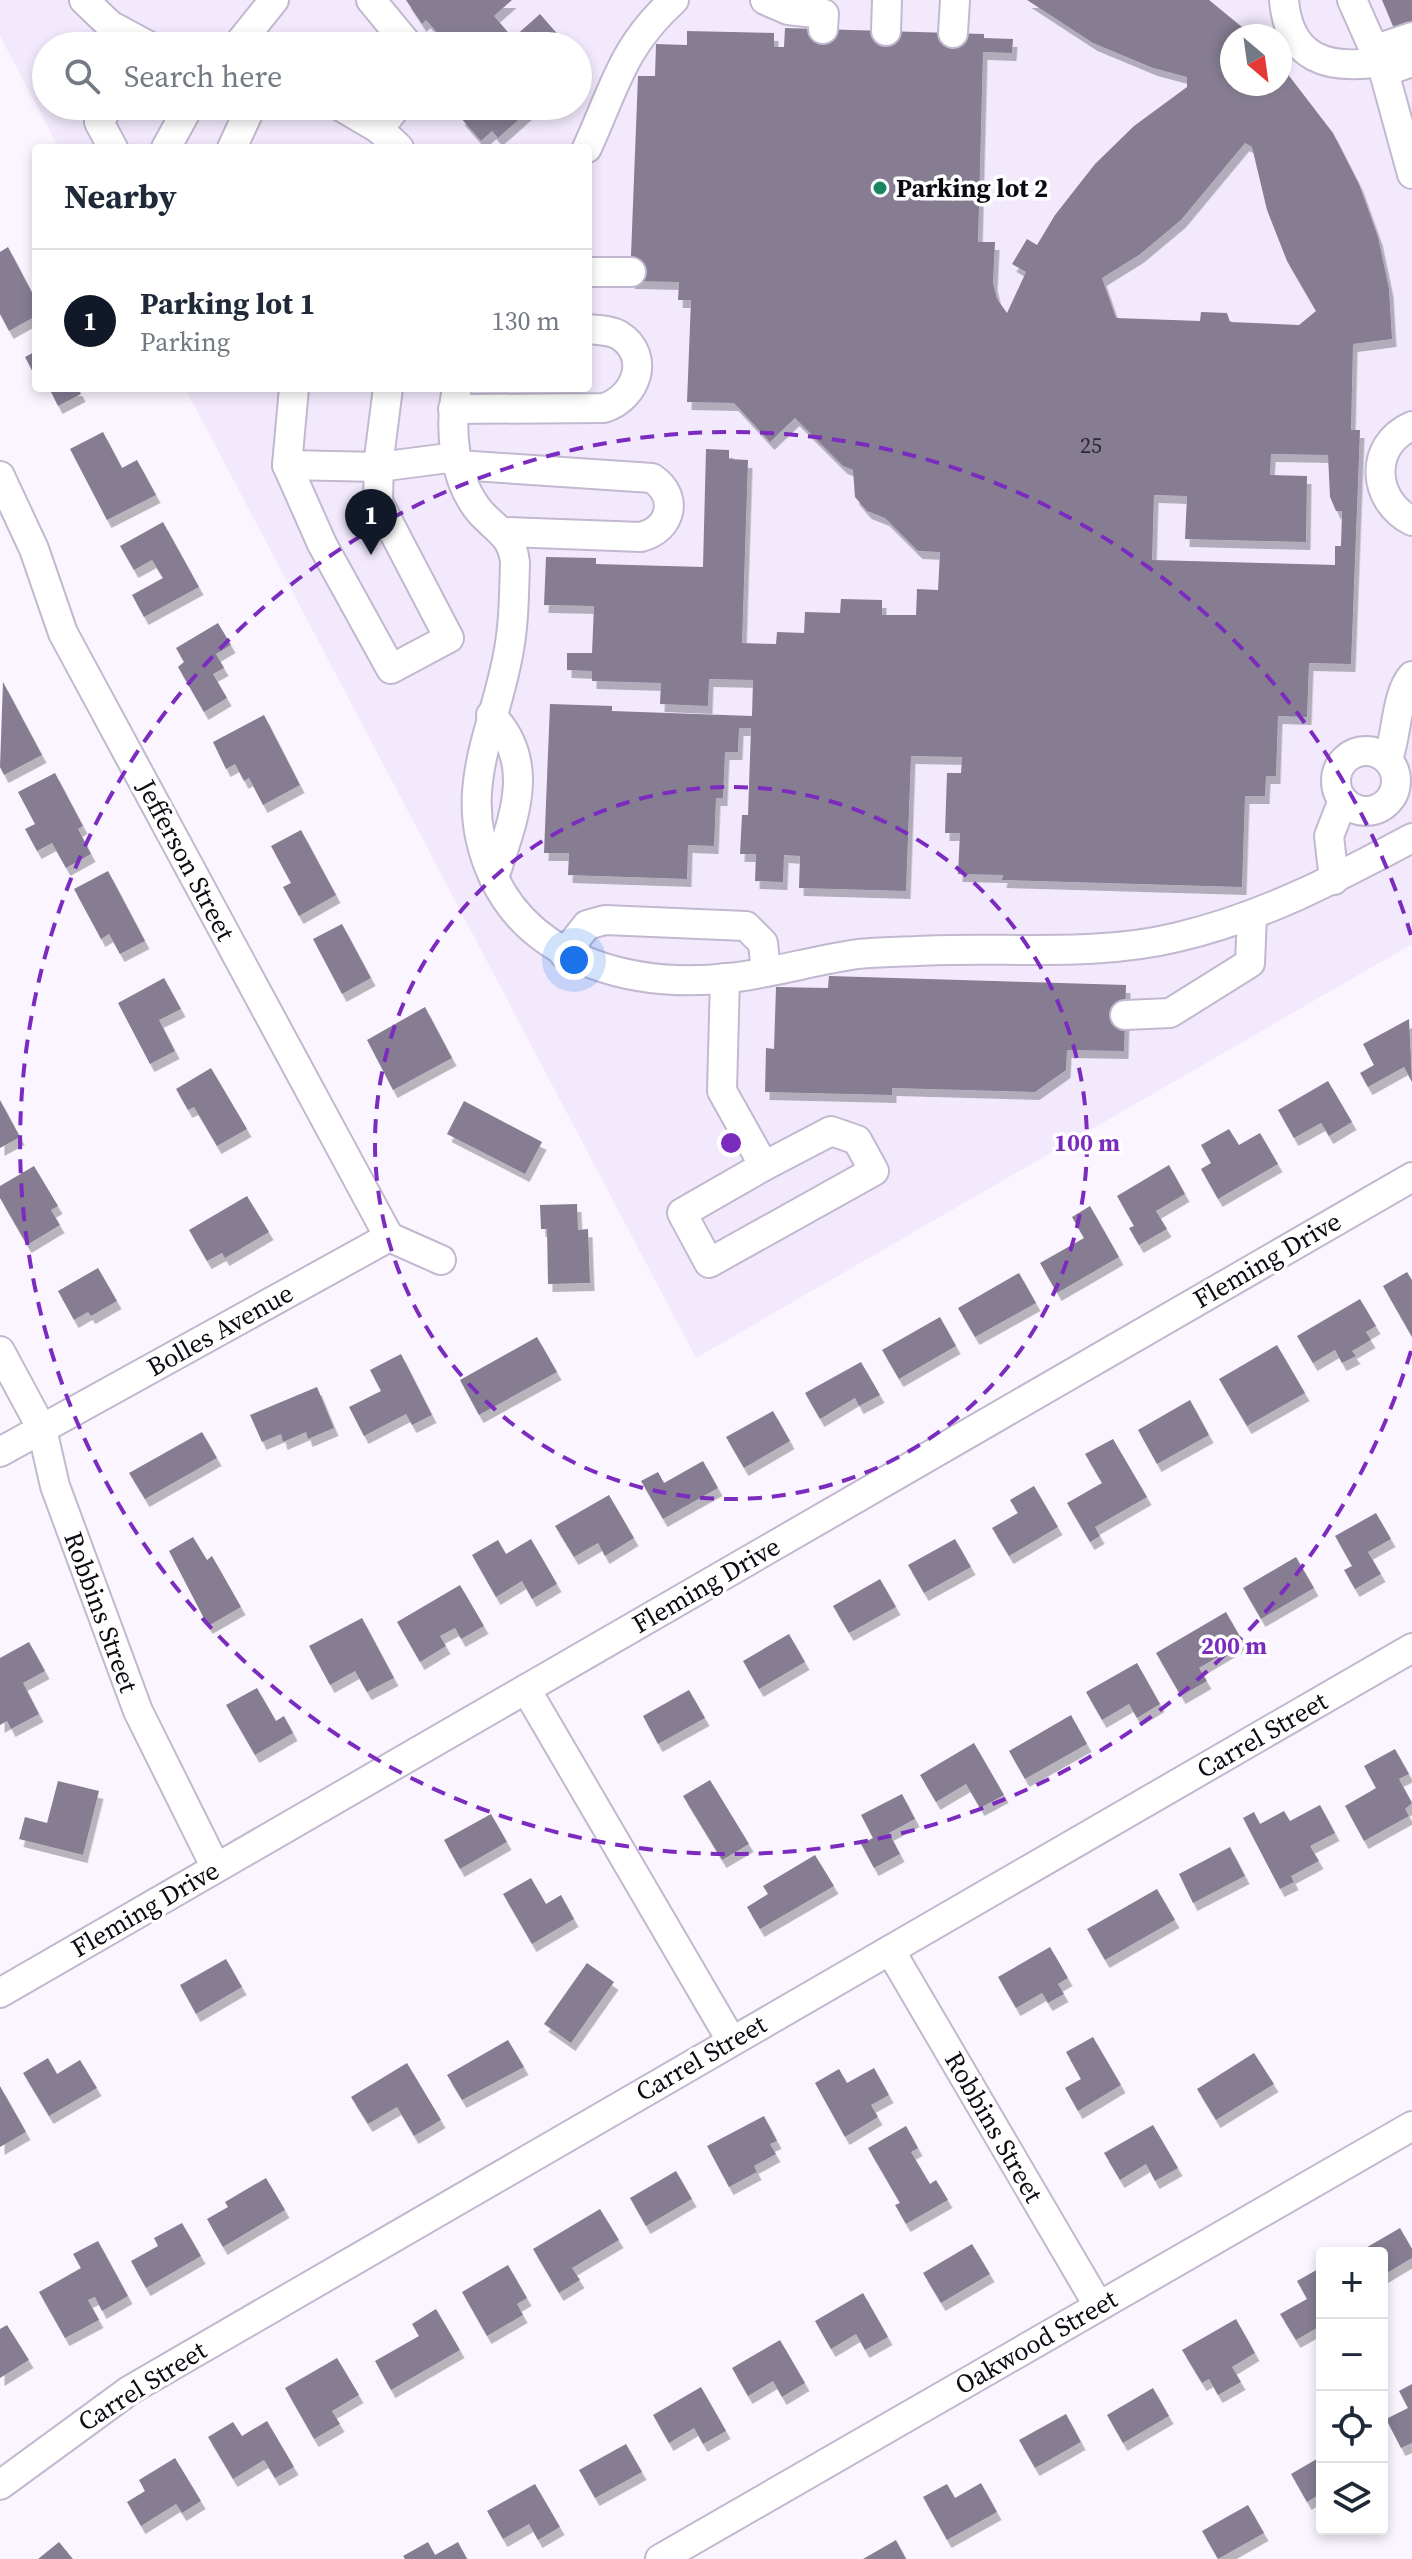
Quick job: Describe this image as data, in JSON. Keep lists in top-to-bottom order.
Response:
{
  "streets": {
    "street": [
      "Jefferson Street",
      "Fleming Drive",
      "Bolles Avenue",
      "Robbins Street",
      "Carrel Street",
      "Oakwood Street"
    ]
  },
  "crossings": [
    ["Jefferson Street", "Bolles Avenue"],
    ["Fleming Drive", "Robbins Street"],
    ["Bolles Avenue", "Robbins Street"],
    ["Robbins Street", "Carrel Street"],
    ["Robbins Street", "Oakwood Street"]
  ],
  "places": ["Parking lot 2"],
  "house_numbers": ["25"],
  "north": "bottom right",
  "page": {
    "search": "Search here",
    "heading": "Nearby",
    "list": [
      {
        "mark": "1",
        "name": "Parking lot 1",
        "note": "Parking",
        "value": "130 m"
      }
    ],
    "pins": "1",
    "map_buttons": ["+", "−"]
  },
  "rings": ["100 m", "200 m"]
}
